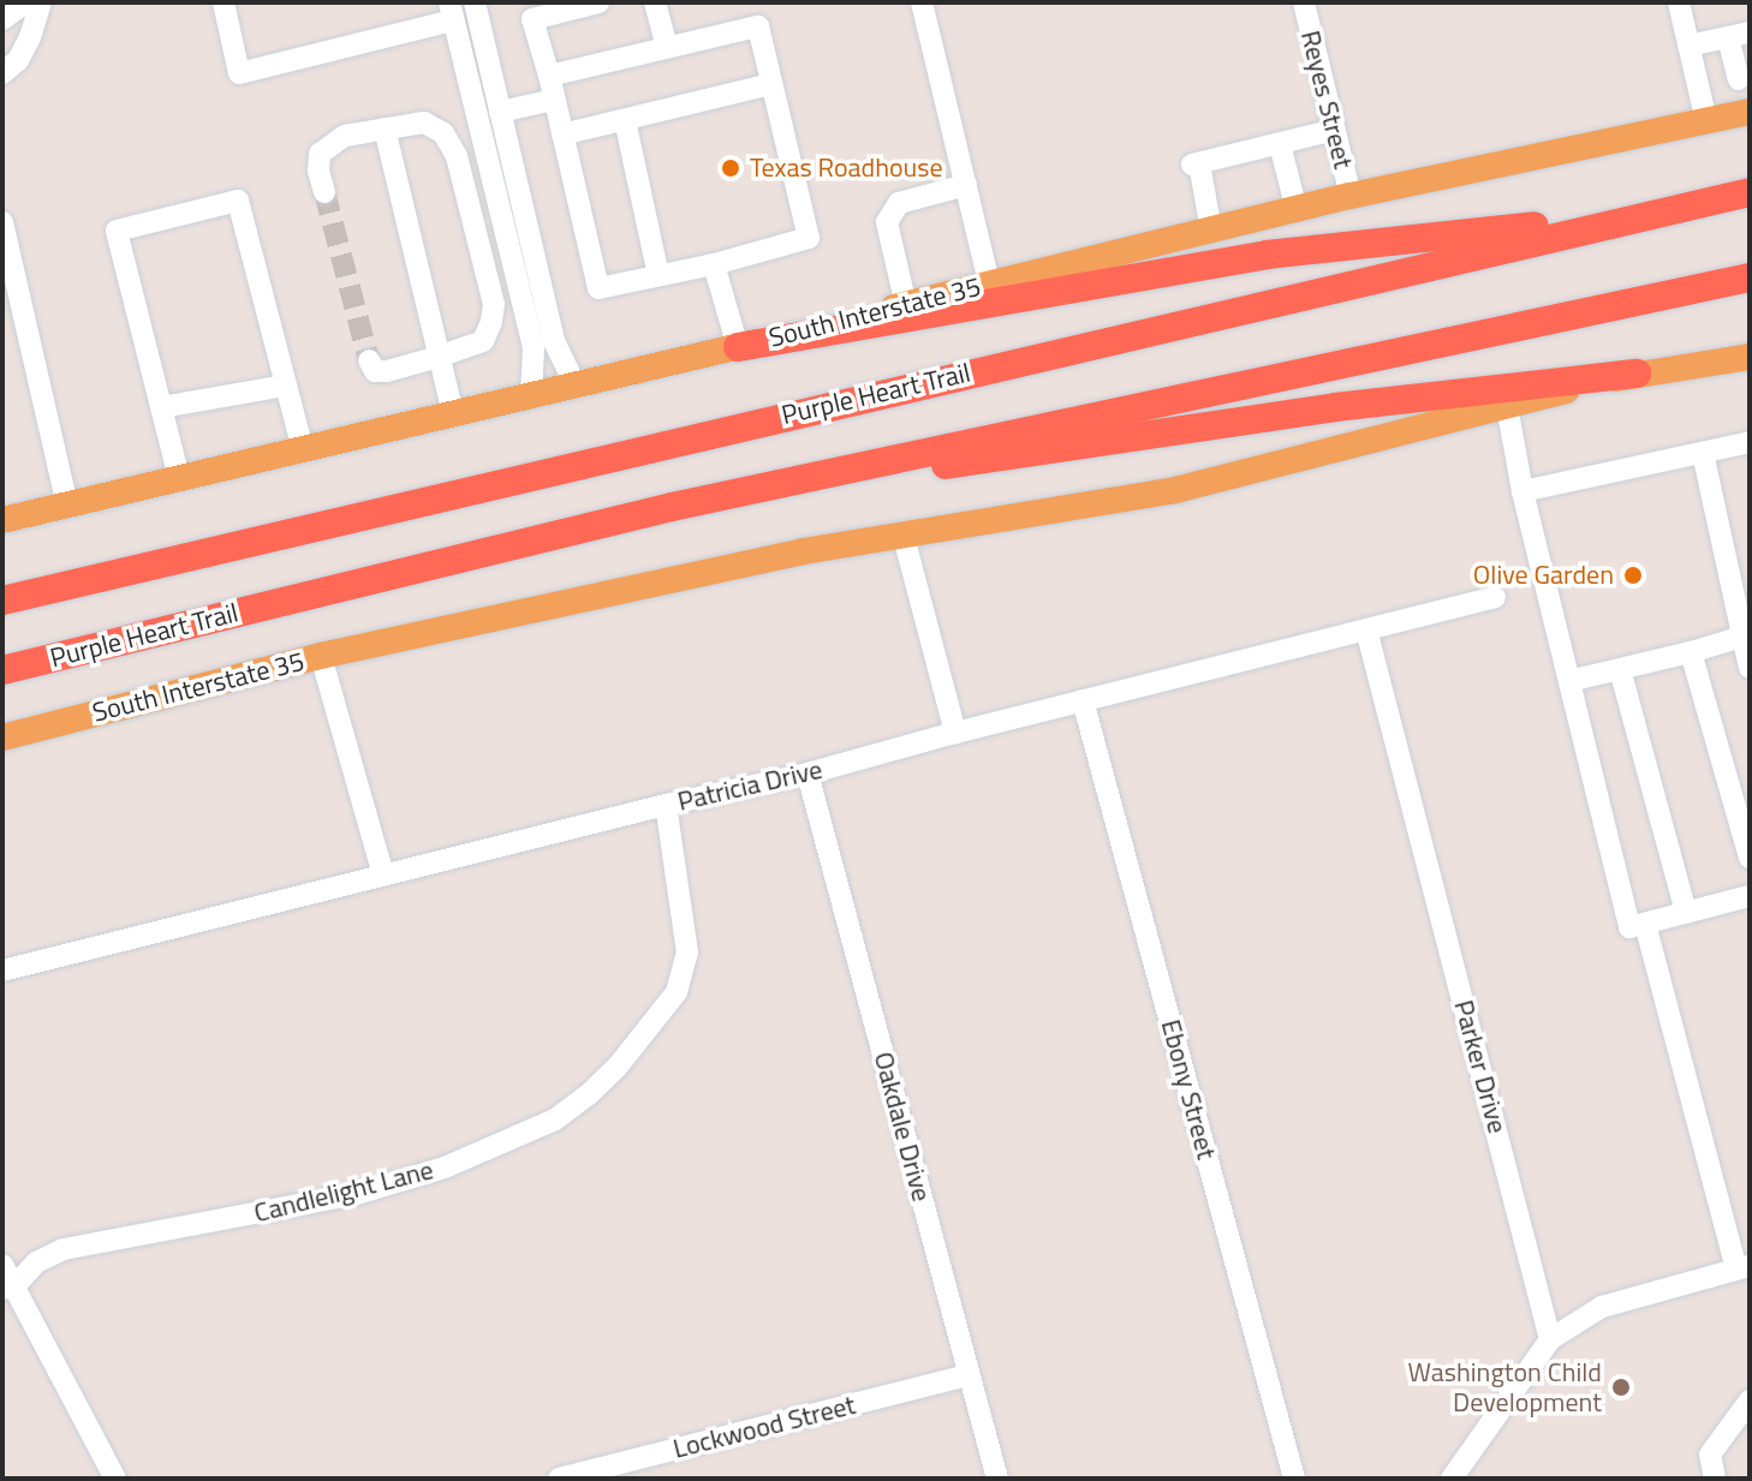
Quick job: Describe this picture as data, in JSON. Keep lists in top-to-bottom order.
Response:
{
  "streets": {
    "highway": ["Purple Heart Trail"],
    "main road": ["South Interstate 35"],
    "street": [
      "Reyes Street",
      "Patricia Drive",
      "Parker Drive",
      "Ebony Street",
      "Oakdale Drive",
      "Candlelight Lane",
      "Lockwood Street"
    ]
  },
  "crossings": [
    ["Reyes Street", "South Interstate 35"],
    ["Patricia Drive", "Parker Drive"],
    ["Patricia Drive", "Ebony Street"],
    ["Patricia Drive", "Oakdale Drive"],
    ["Patricia Drive", "Candlelight Lane"],
    ["Oakdale Drive", "Lockwood Street"]
  ],
  "places": ["Texas Roadhouse", "Olive Garden", "Washington Child Development"]
}
